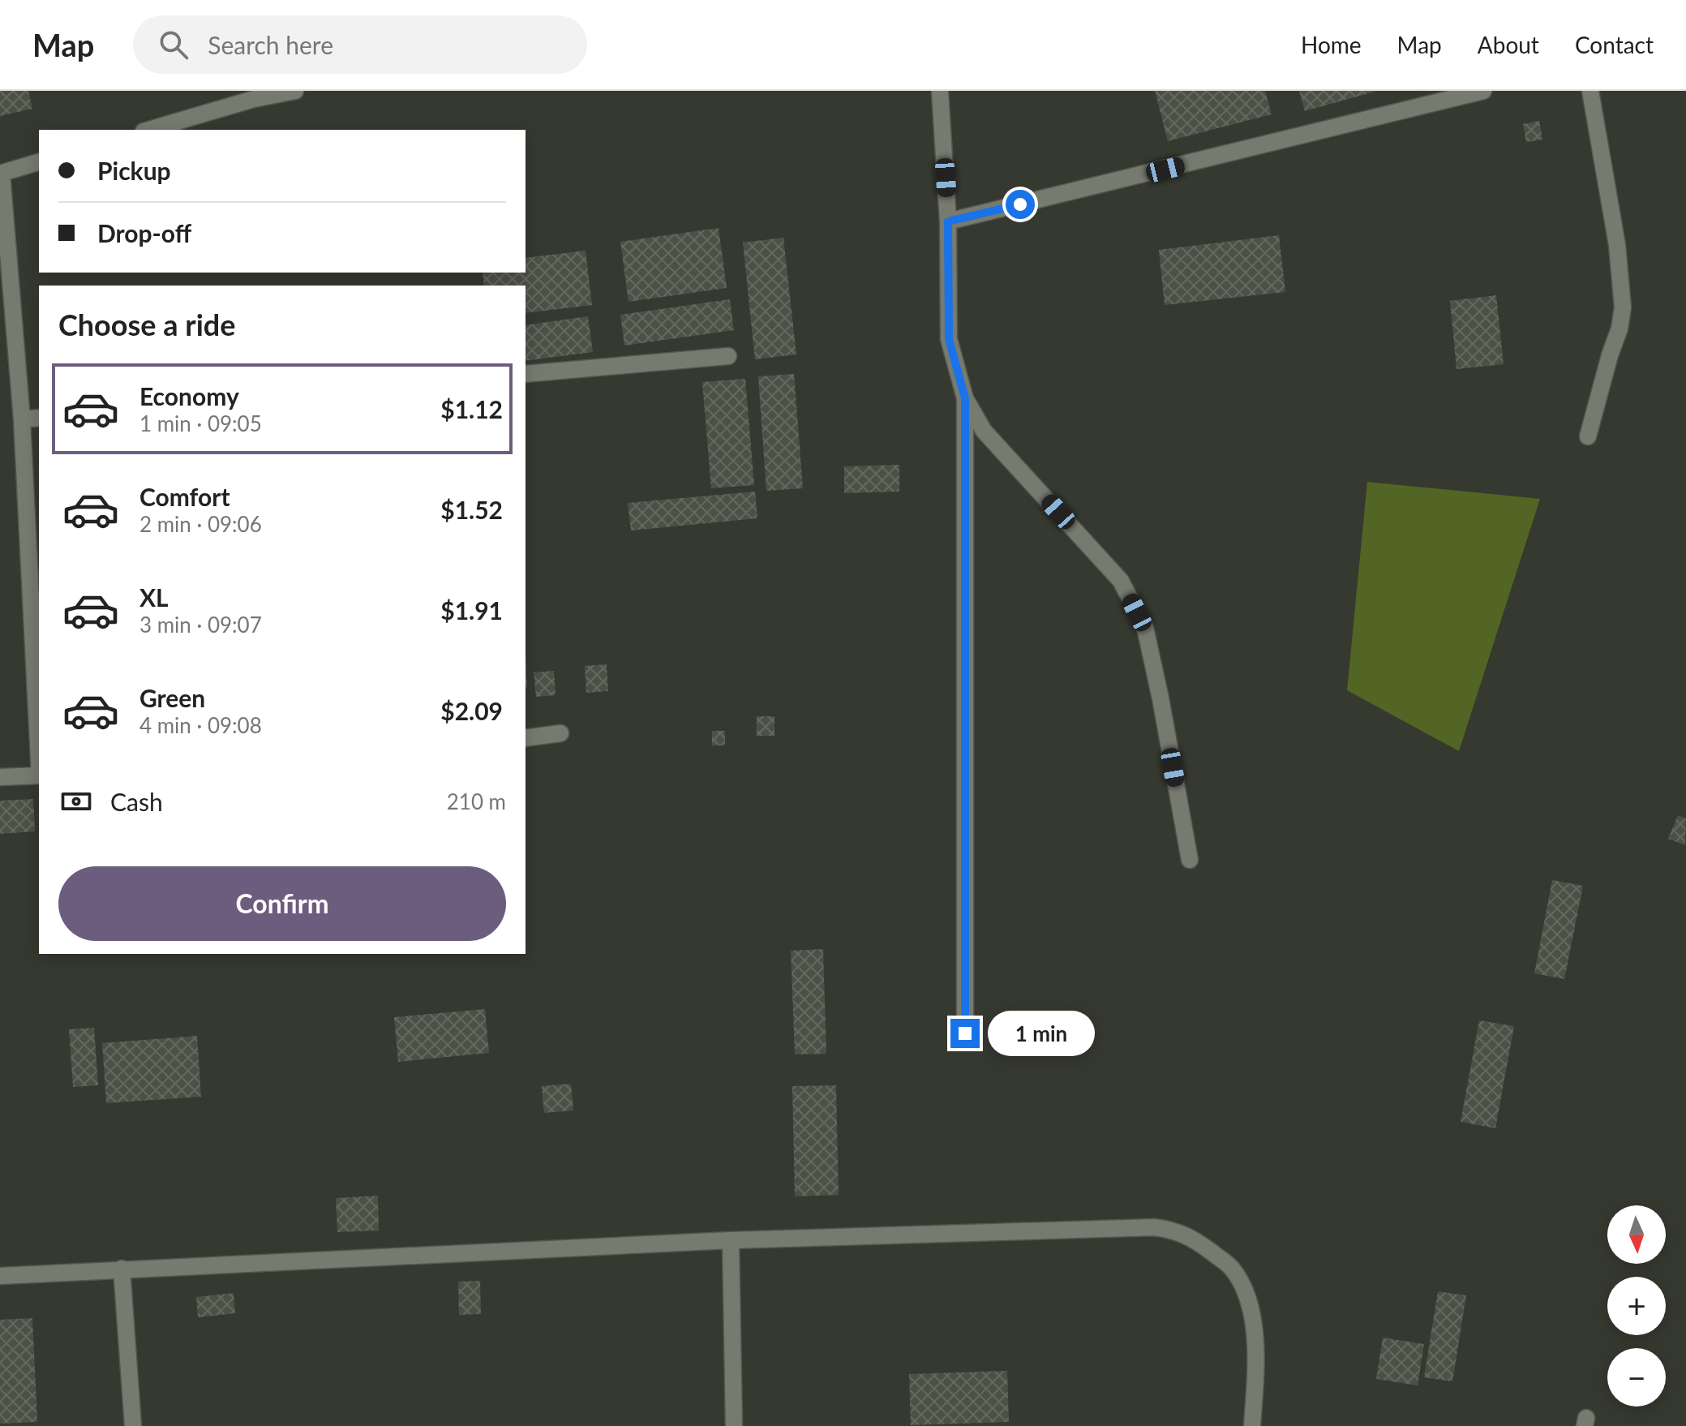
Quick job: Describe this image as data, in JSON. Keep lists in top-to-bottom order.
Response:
{
  "north": "bottom",
  "page": {
    "header": "Map",
    "search": "Search here",
    "nav": [
      "Home",
      "Map",
      "About",
      "Contact"
    ],
    "banner": ["Pickup", "Drop-off"],
    "heading": "Choose a ride",
    "list": [
      {
        "name": "Economy",
        "note": "1 min · 09:05",
        "value": "$1.12"
      },
      {
        "name": "Comfort",
        "note": "2 min · 09:06",
        "value": "$1.52"
      },
      {
        "name": "XL",
        "note": "3 min · 09:07",
        "value": "$1.91"
      },
      {
        "name": "Green",
        "note": "4 min · 09:08",
        "value": "$2.09"
      }
    ],
    "pay": ["Cash", "210 m"],
    "buttons": "Confirm",
    "bubble": "1 min",
    "map_buttons": ["+", "−"]
  }
}
